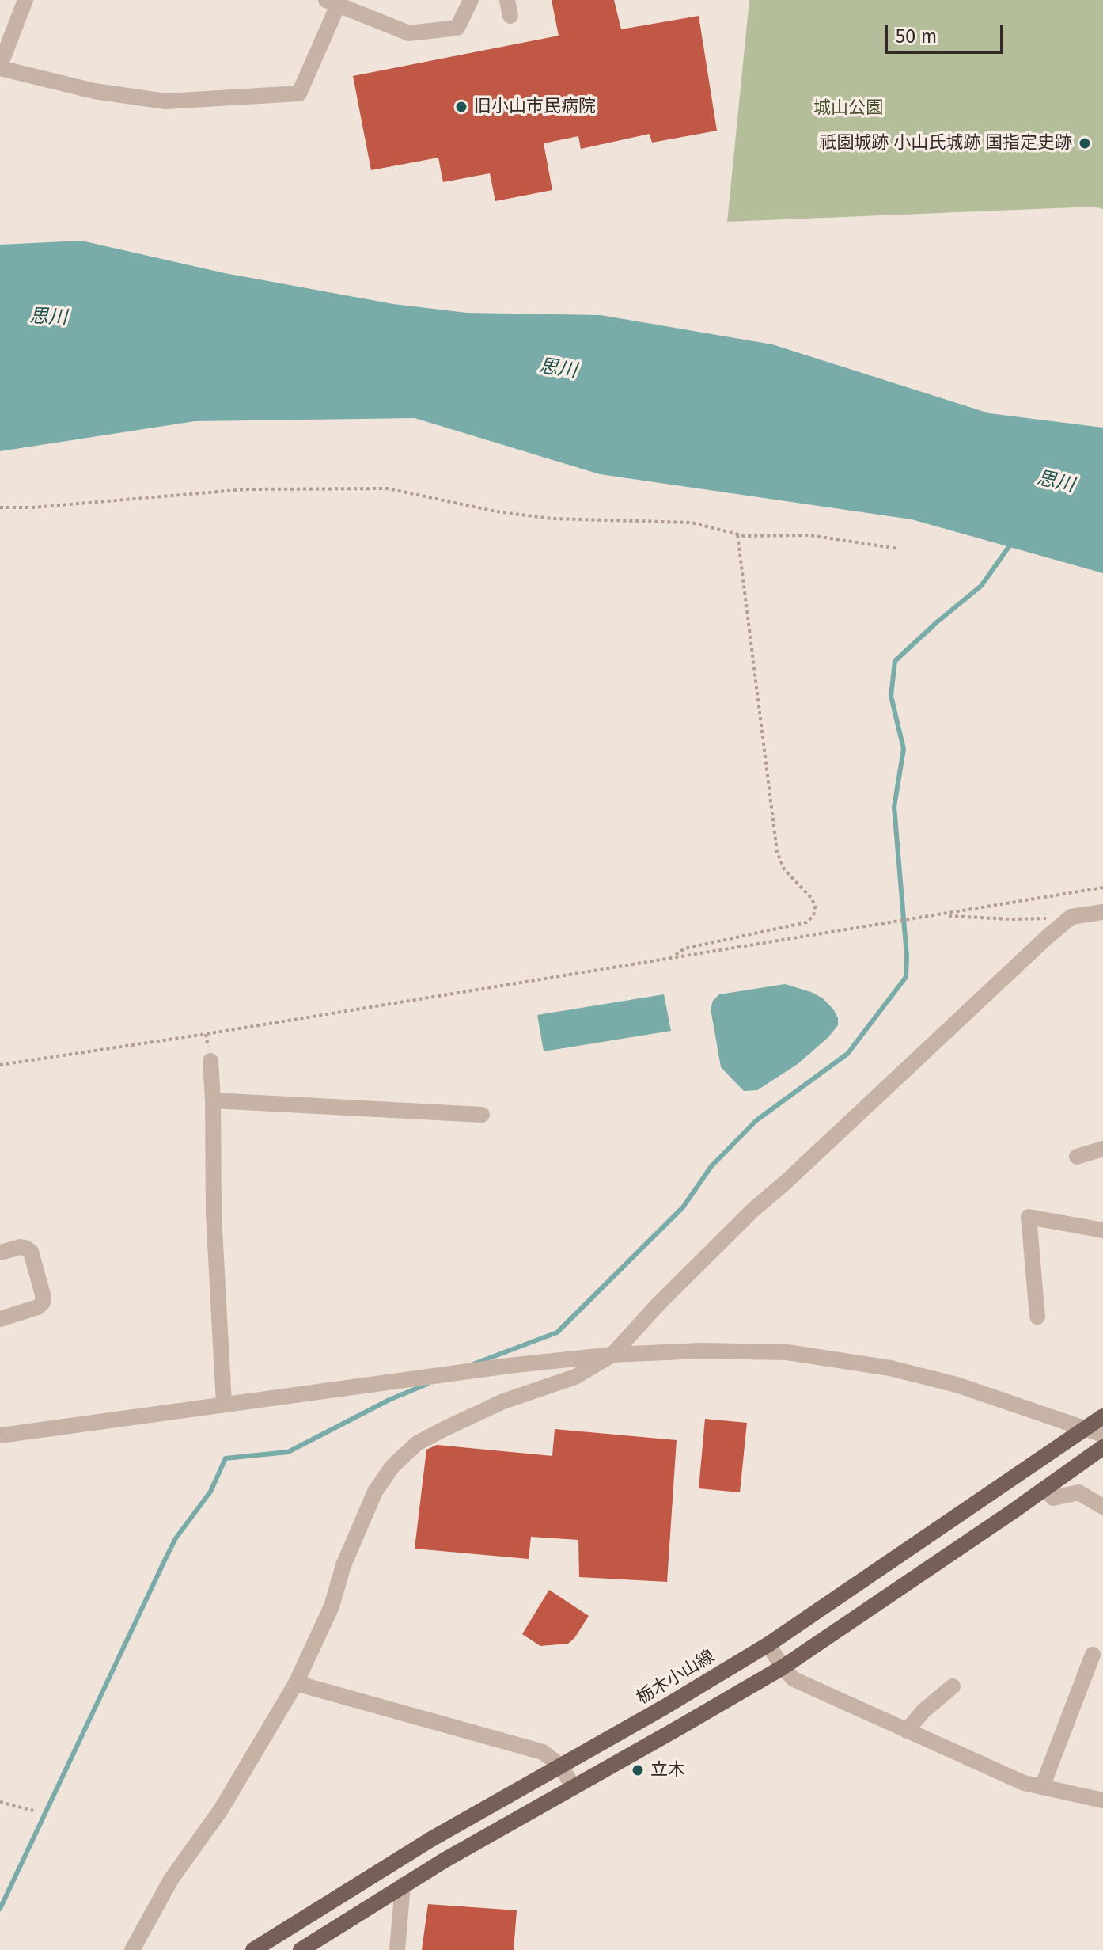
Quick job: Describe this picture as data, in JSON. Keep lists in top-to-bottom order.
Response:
{
  "streets": {
    "main road": ["栃木小山線"]
  },
  "water": ["思川"],
  "parks": ["城山公園"],
  "places": ["旧小山市民病院", "祇園城跡 小山氏城跡 国指定史跡", "立木"],
  "scale_bar": "50 m"
}
